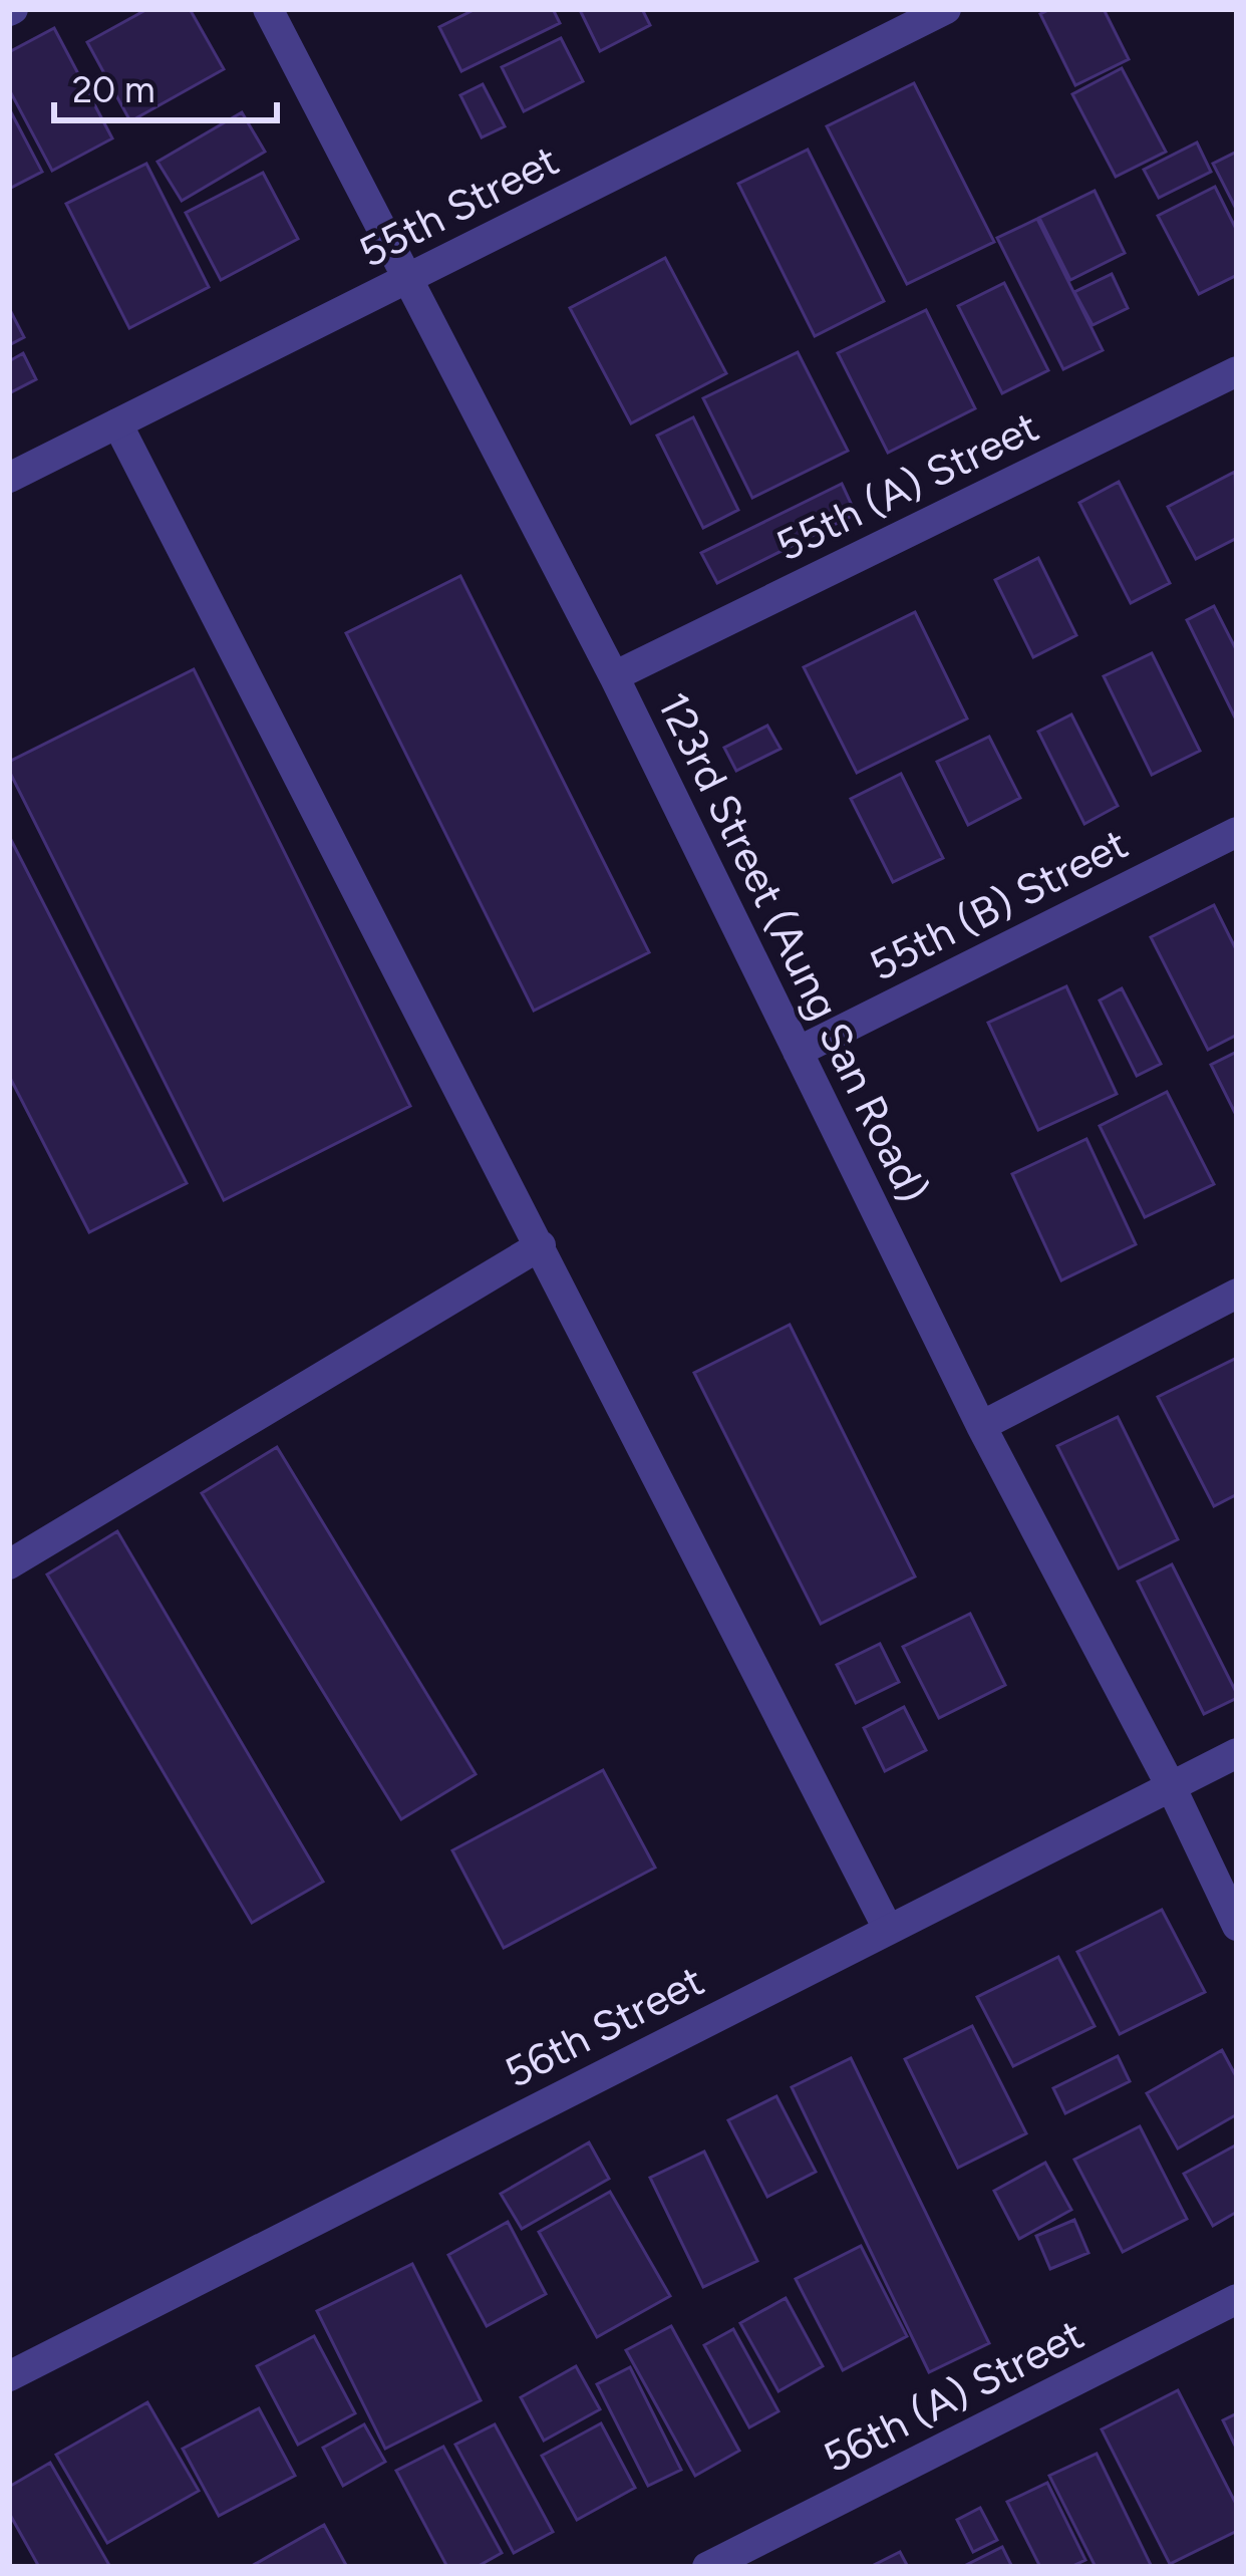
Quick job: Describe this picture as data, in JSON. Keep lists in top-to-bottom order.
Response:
{
  "streets": {
    "street": [
      "55th Street",
      "55th (A) Street",
      "55th (B) Street",
      "123rd Street (Aung San Road)",
      "56th Street",
      "56th (A) Street"
    ]
  },
  "crossings": [
    ["55th Street", "123rd Street (Aung San Road)"],
    ["55th (A) Street", "123rd Street (Aung San Road)"],
    ["55th (B) Street", "123rd Street (Aung San Road)"],
    ["123rd Street (Aung San Road)", "56th Street"]
  ],
  "scale_bar": "20 m"
}
